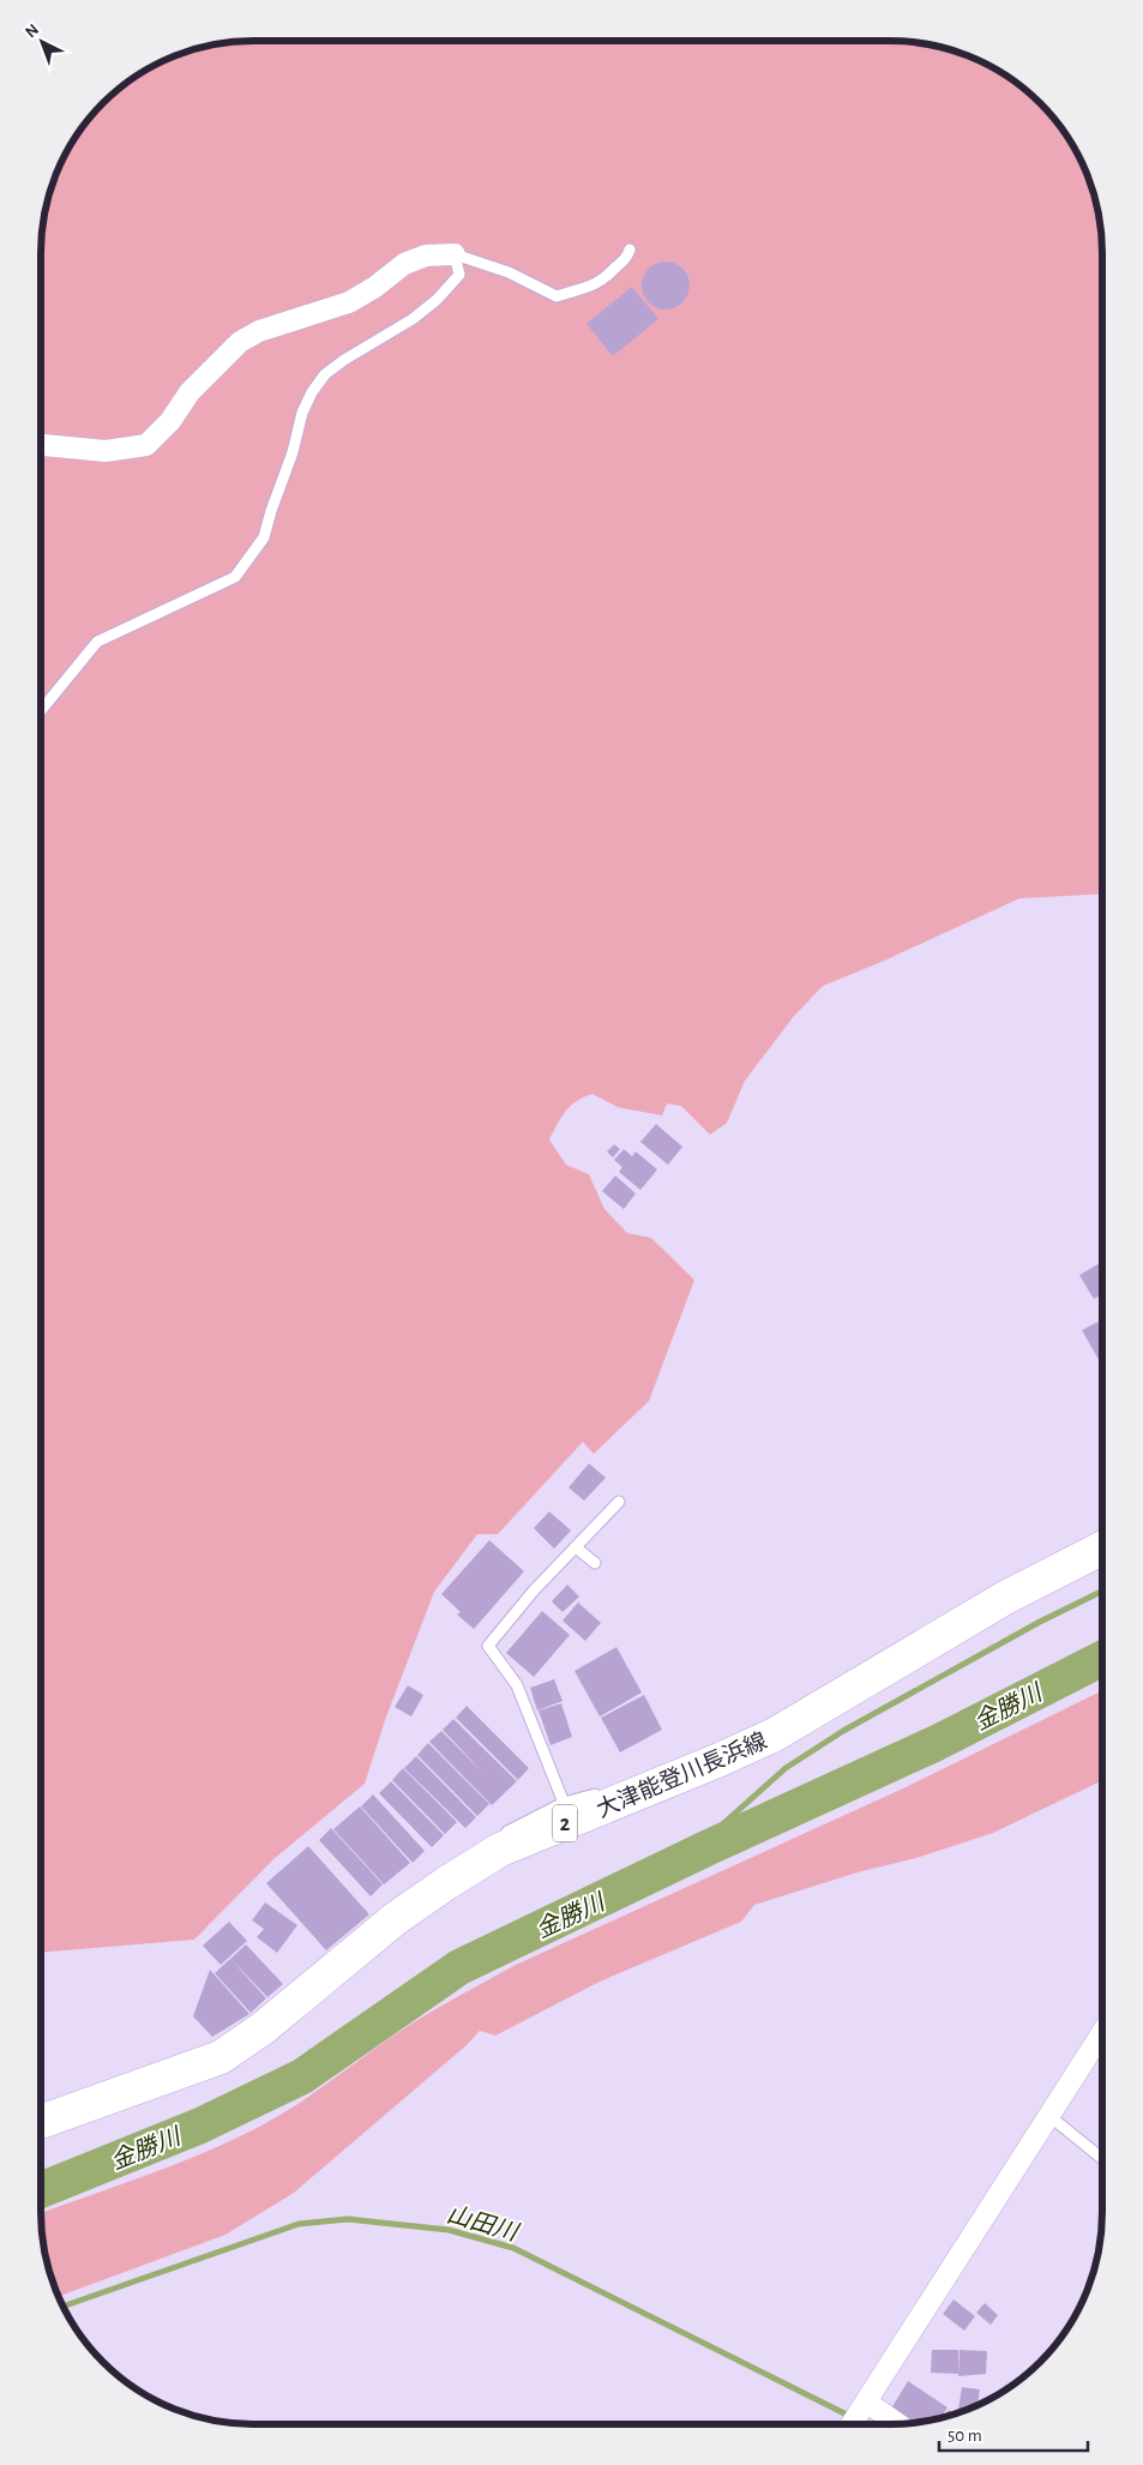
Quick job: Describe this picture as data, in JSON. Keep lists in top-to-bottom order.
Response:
{
  "streets": {
    "main road": ["大津能登川長浜線", "2"]
  },
  "water": ["金勝川", "山田川"],
  "scale_bar": "50 m",
  "north": "top left"
}
